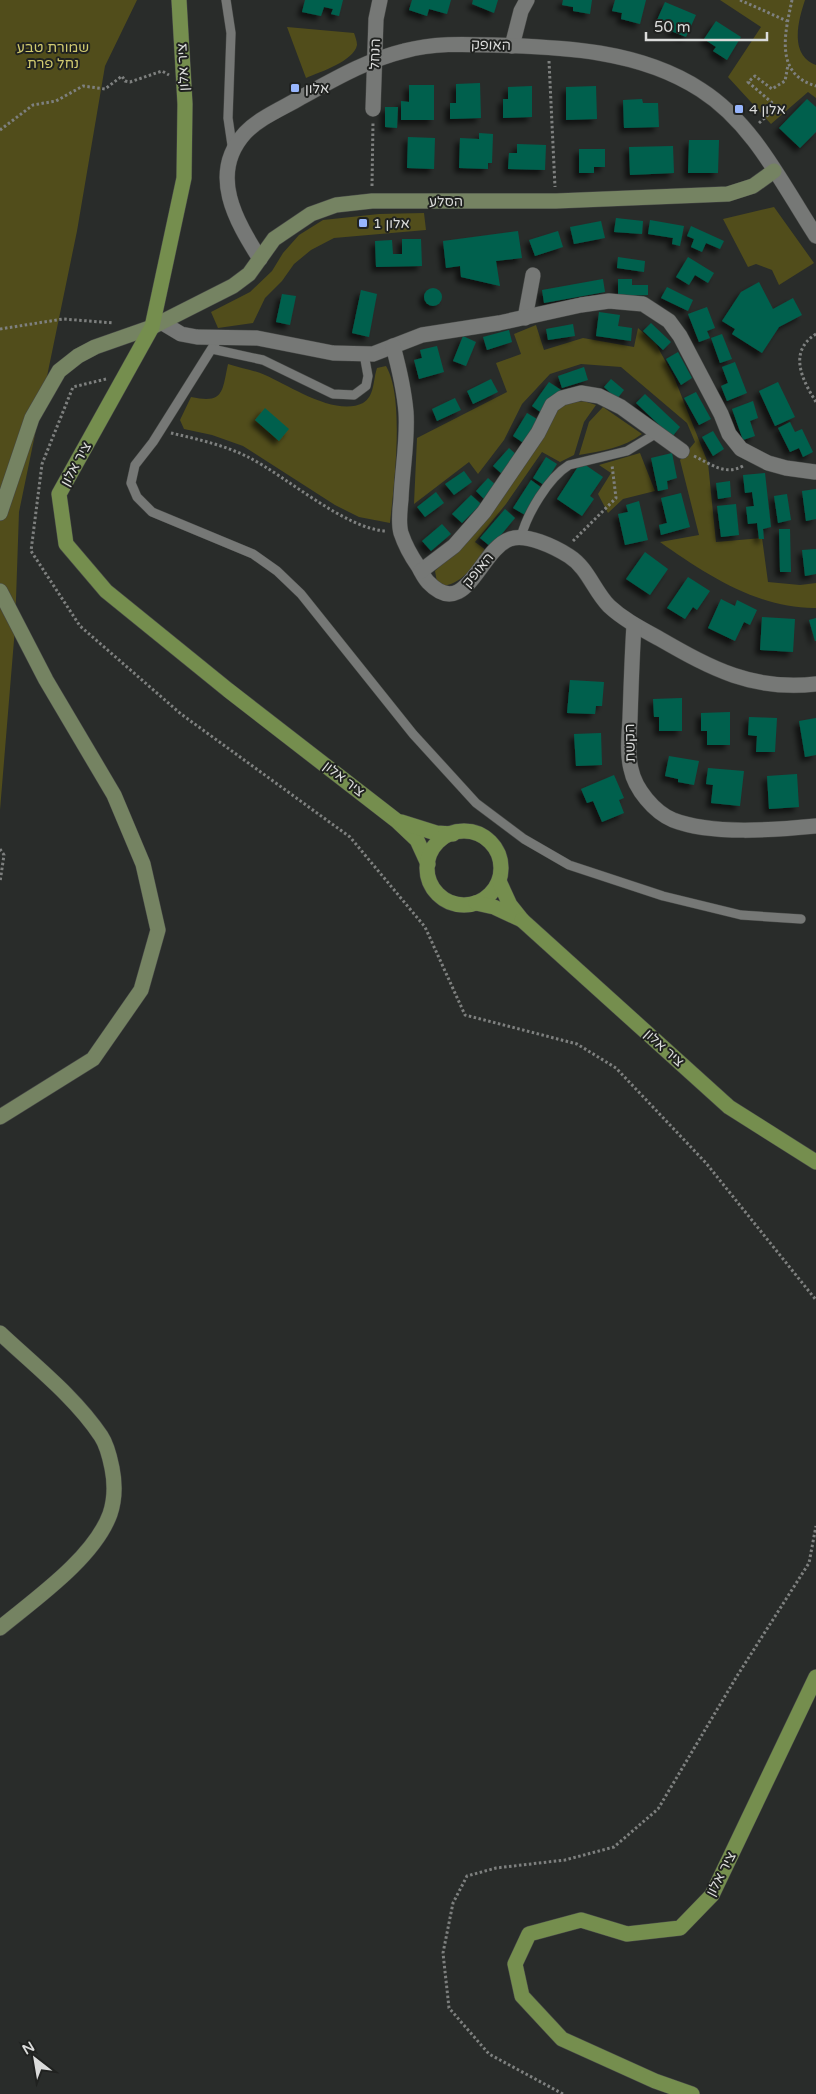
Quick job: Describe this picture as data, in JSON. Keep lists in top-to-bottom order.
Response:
{
  "streets": {
    "main road": ["ציר אלון"],
    "street": [
      "האופק",
      "הנחל",
      "הסלע",
      "הקשת"
    ]
  },
  "crossings": [
    ["האופק", "הנחל"],
    ["האופק", "הסלע"],
    ["ציר אלון", "הסלע"]
  ],
  "parks": ["שמורת טבע נחל פרת"],
  "places": {
    "transit": ["אלון", "אלון 4", "אלון 1"]
  },
  "scale_bar": "50 m",
  "north": "top left"
}
